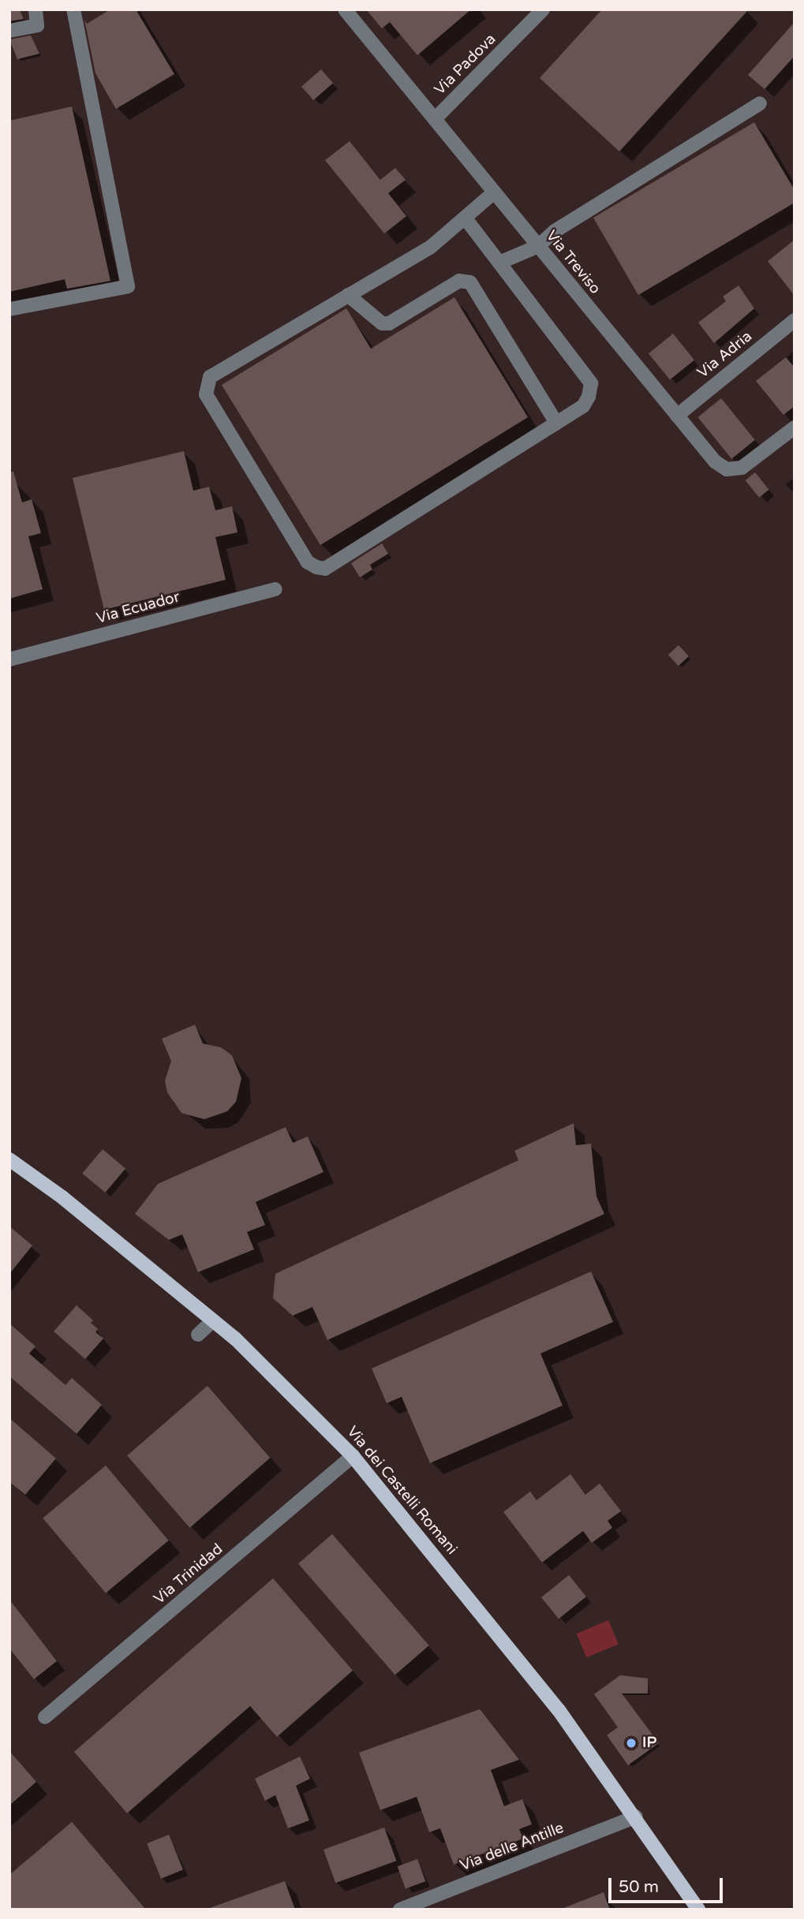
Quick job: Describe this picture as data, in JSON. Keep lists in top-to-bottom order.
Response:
{
  "streets": {
    "main road": ["Via dei Castelli Romani"],
    "street": [
      "Via Padova",
      "Via Treviso",
      "Via Adria",
      "Via Ecuador",
      "Via Trinidad",
      "Via delle Antille"
    ]
  },
  "crossings": [
    ["Via Padova", "Via Treviso"],
    ["Via Treviso", "Via Adria"],
    ["Via dei Castelli Romani", "Via Trinidad"],
    ["Via dei Castelli Romani", "Via delle Antille"]
  ],
  "places": ["IP"],
  "scale_bar": "50 m"
}
